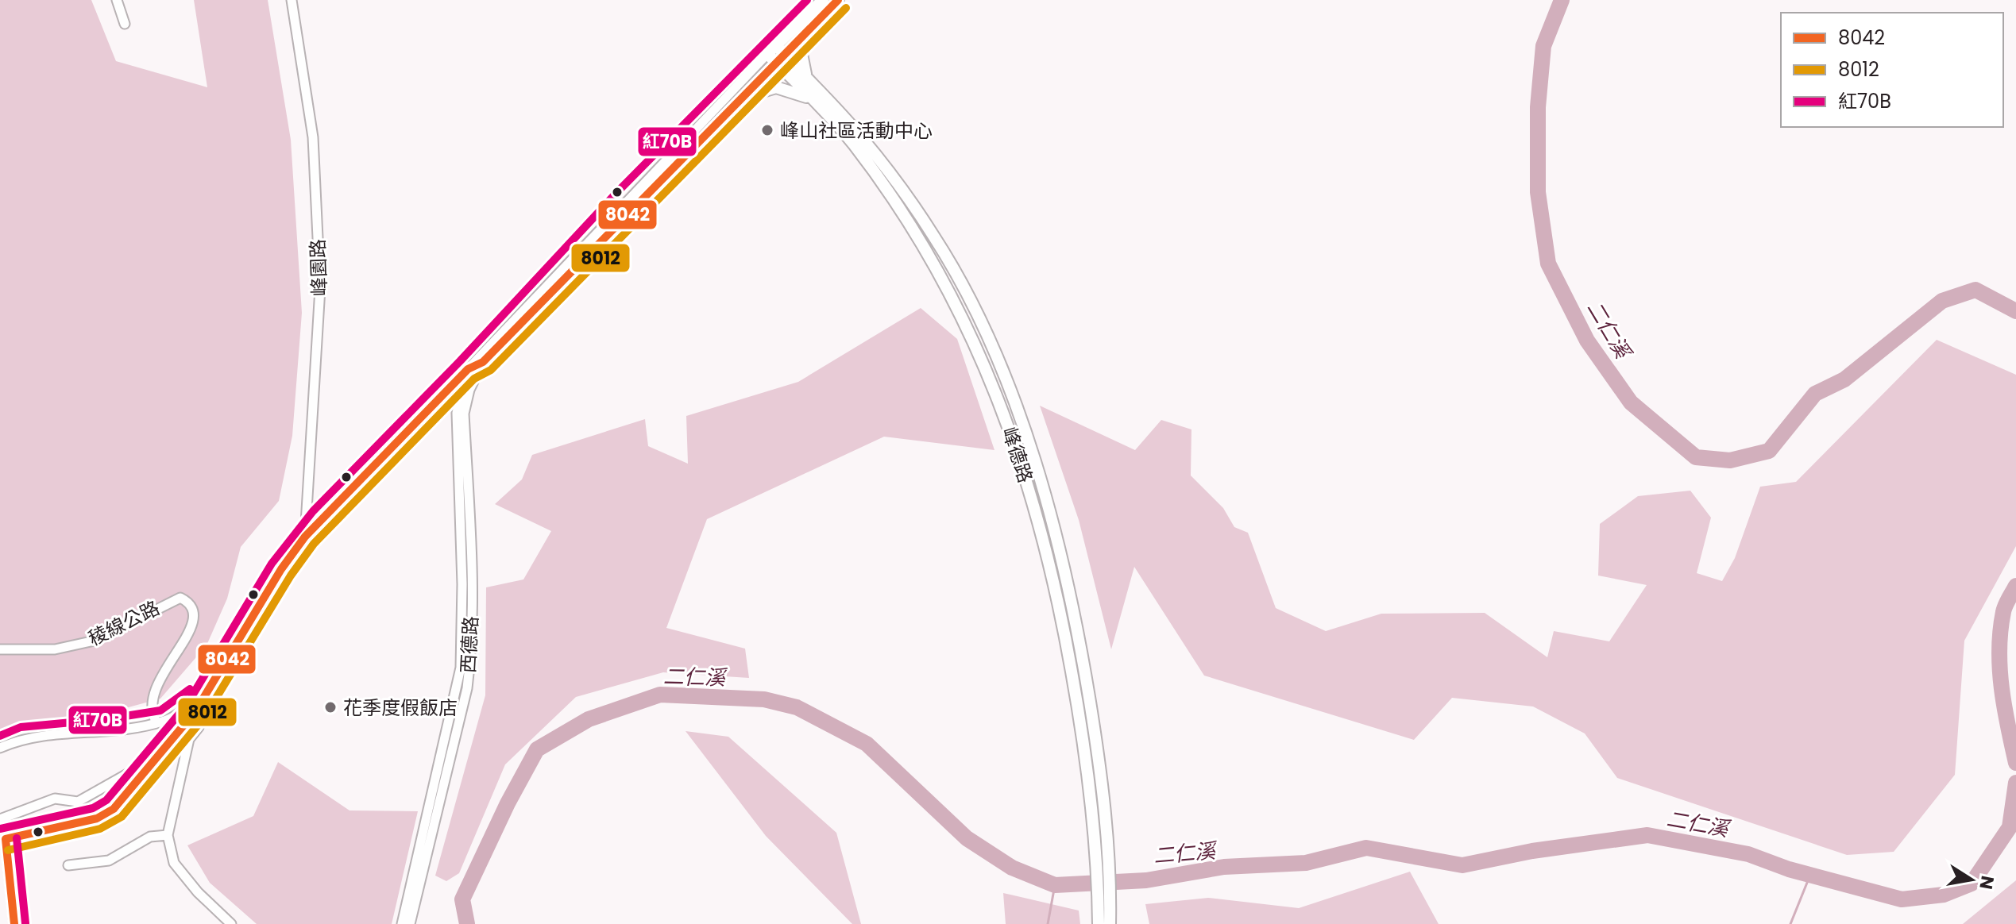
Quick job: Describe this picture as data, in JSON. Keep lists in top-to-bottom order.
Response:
{
  "streets": {
    "main road": ["峰德路"],
    "street": ["峰園路", "稜線公路", "西德路"]
  },
  "water": ["二仁溪"],
  "places": ["峰山社區活動中心", "花季度假飯店"],
  "lines": ["transit line 8042", "transit line 紅70B", "transit line 8012"],
  "legend": ["8042", "8012", "紅70B"],
  "north": "right"
}
